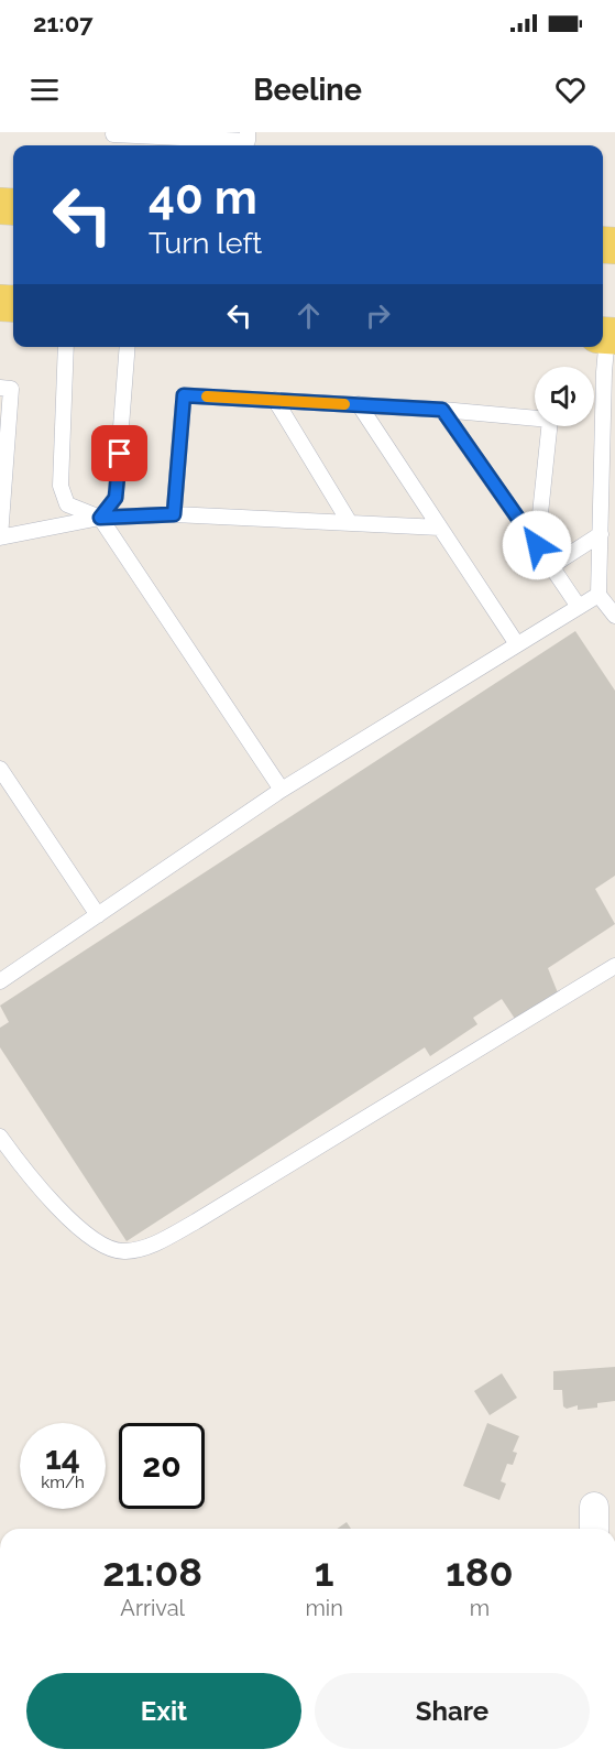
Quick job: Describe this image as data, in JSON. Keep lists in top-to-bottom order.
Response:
{
  "page": {
    "status": "21:07",
    "header": "Beeline",
    "turn": ["40 m", "Turn left"],
    "speed": "14 km/h",
    "limit": "20",
    "eta": [
      "21:08",
      "Arrival",
      "1",
      "min",
      "180",
      "m"
    ],
    "buttons": ["Exit", "Share"]
  }
}
